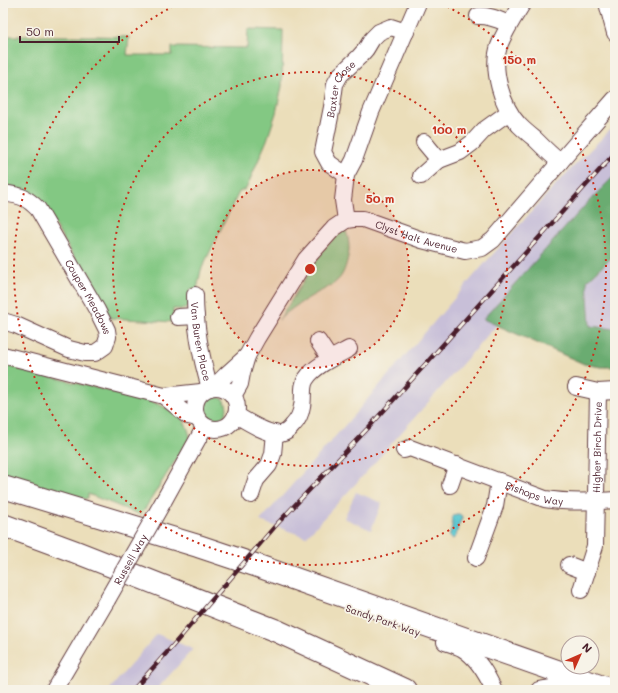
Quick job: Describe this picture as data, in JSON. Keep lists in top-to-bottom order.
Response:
{
  "streets": {
    "street": [
      "Baxter Close",
      "Clyst Halt Avenue",
      "Couper Meadows",
      "Van Buren Place",
      "Higher Birch Drive",
      "Bishops Way",
      "Russell Way",
      "Sandy Park Way"
    ]
  },
  "crossings": [
    ["Van Buren Place", "Russell Way"],
    ["Higher Birch Drive", "Bishops Way"]
  ],
  "scale_bar": "50 m",
  "north": "top right",
  "rings": ["150 m", "100 m", "50 m"]
}
